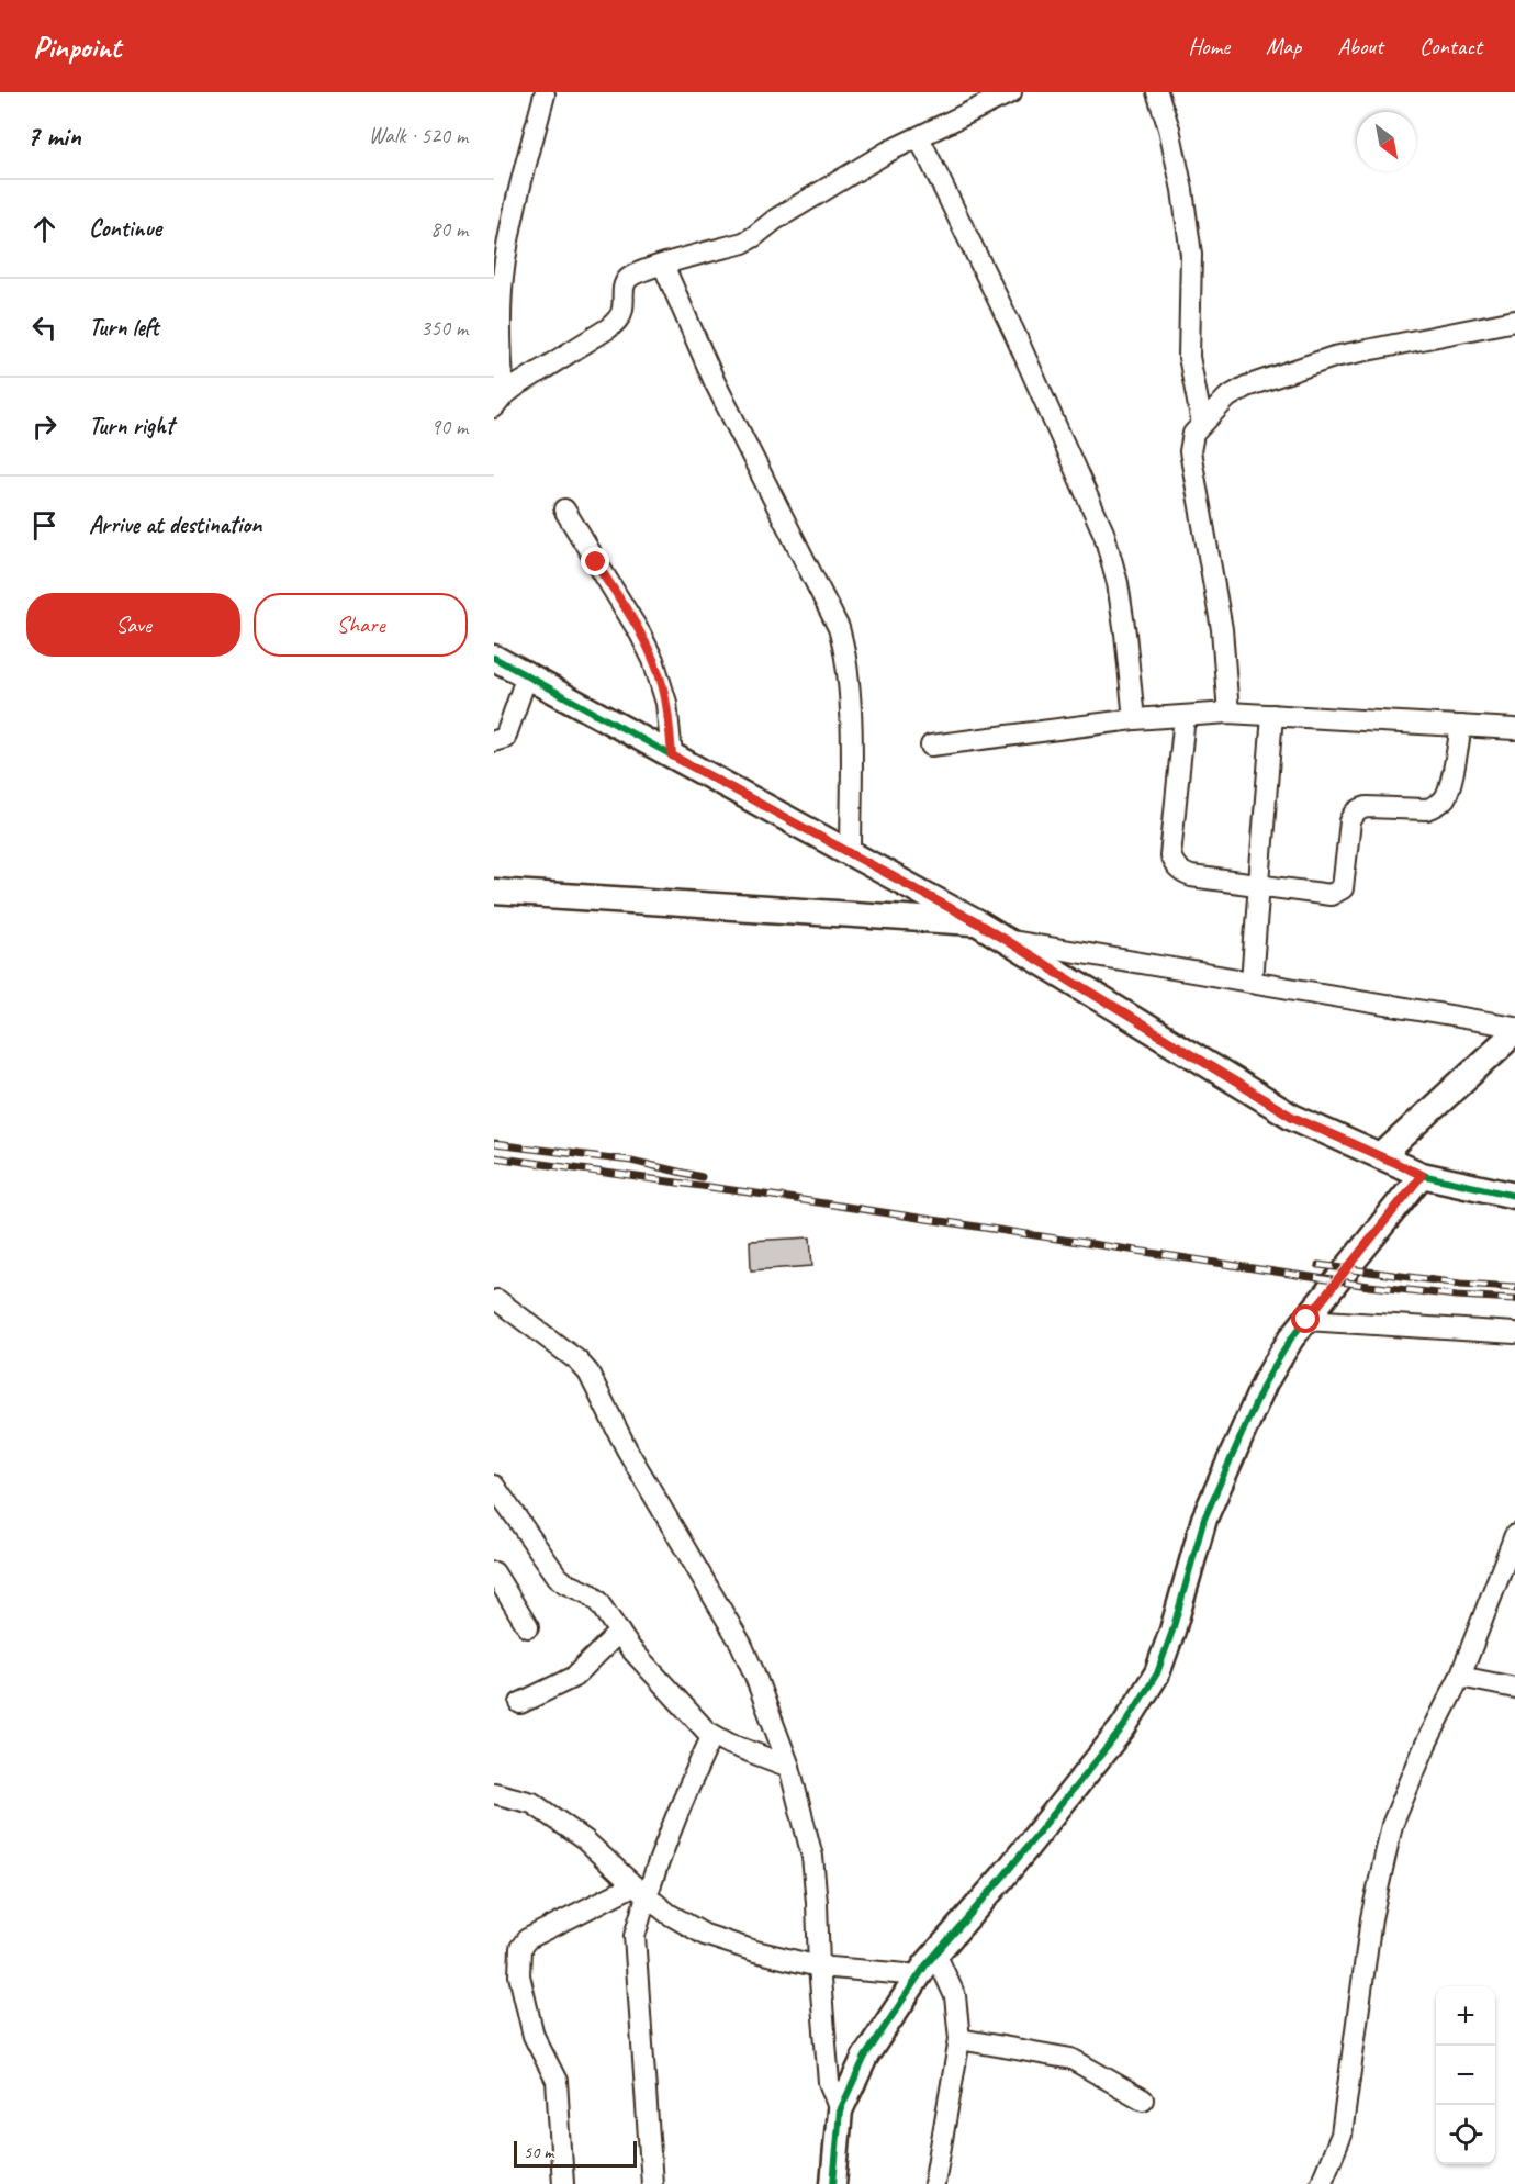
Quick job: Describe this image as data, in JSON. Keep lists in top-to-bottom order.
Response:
{
  "scale_bar": "50 m",
  "north": "bottom right",
  "page": {
    "header": "Pinpoint",
    "nav": [
      "Home",
      "Map",
      "About",
      "Contact"
    ],
    "heading": ["7 min", "Walk · 520 m"],
    "list": [
      ["Continue", "80 m"],
      ["Turn left", "350 m"],
      ["Turn right", "90 m"],
      "Arrive at destination"
    ],
    "buttons": ["Save", "Share"],
    "map_buttons": ["+", "−"],
    "scale": "50 m"
  }
}
